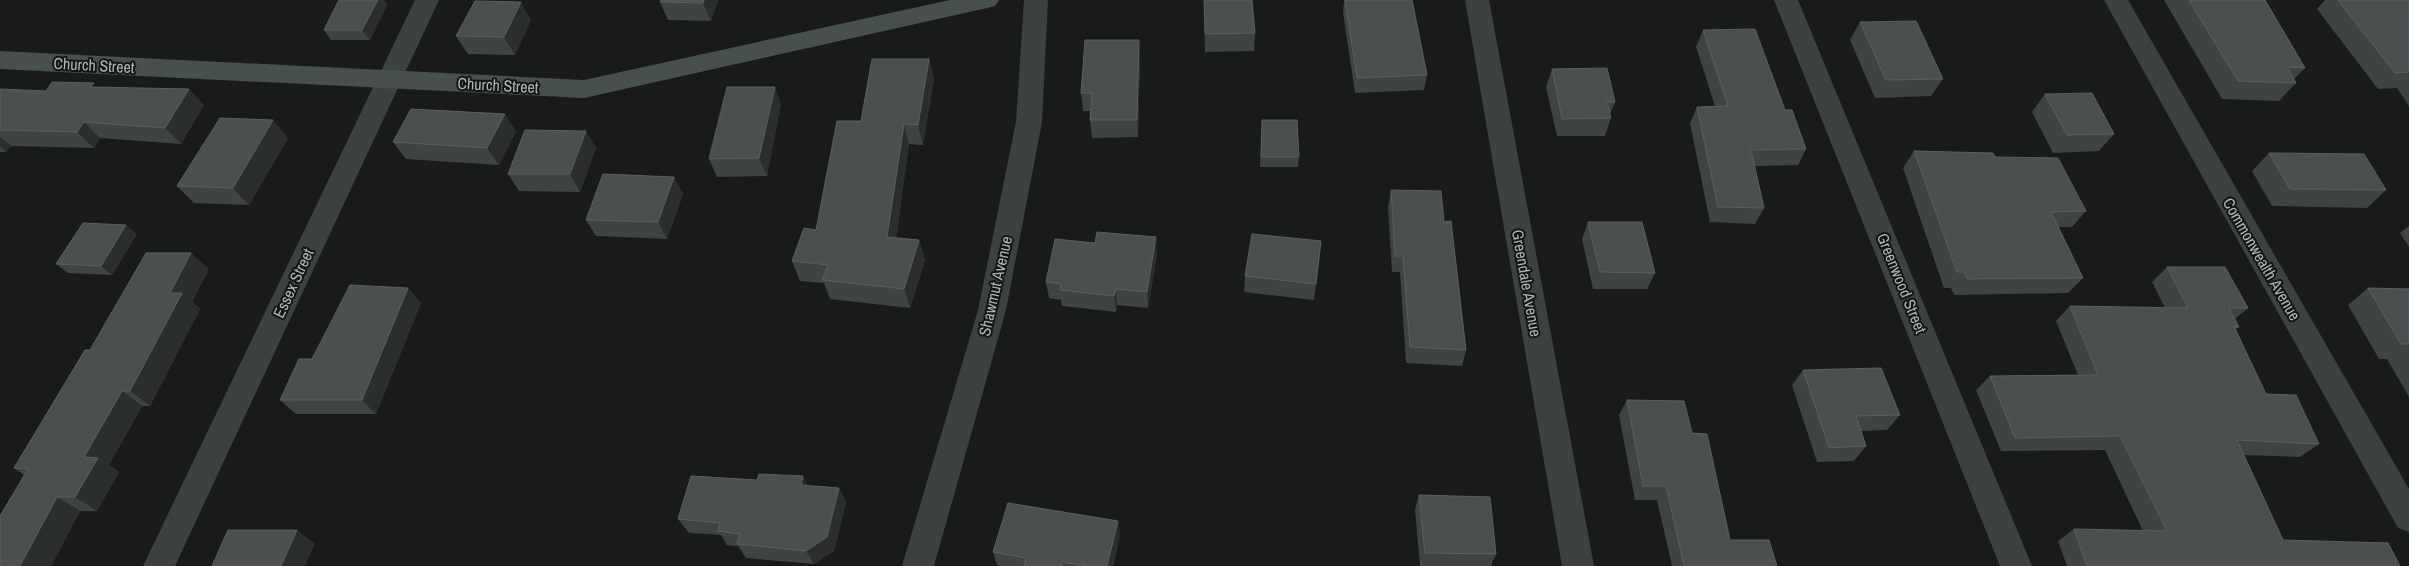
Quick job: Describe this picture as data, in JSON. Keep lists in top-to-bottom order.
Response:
{
  "streets": {
    "street": [
      "Church Street",
      "Commonwealth Avenue",
      "Essex Street",
      "Greendale Avenue",
      "Greenwood Street",
      "Shawmut Avenue"
    ]
  },
  "crossings": [
    ["Church Street", "Essex Street"]
  ]
}
